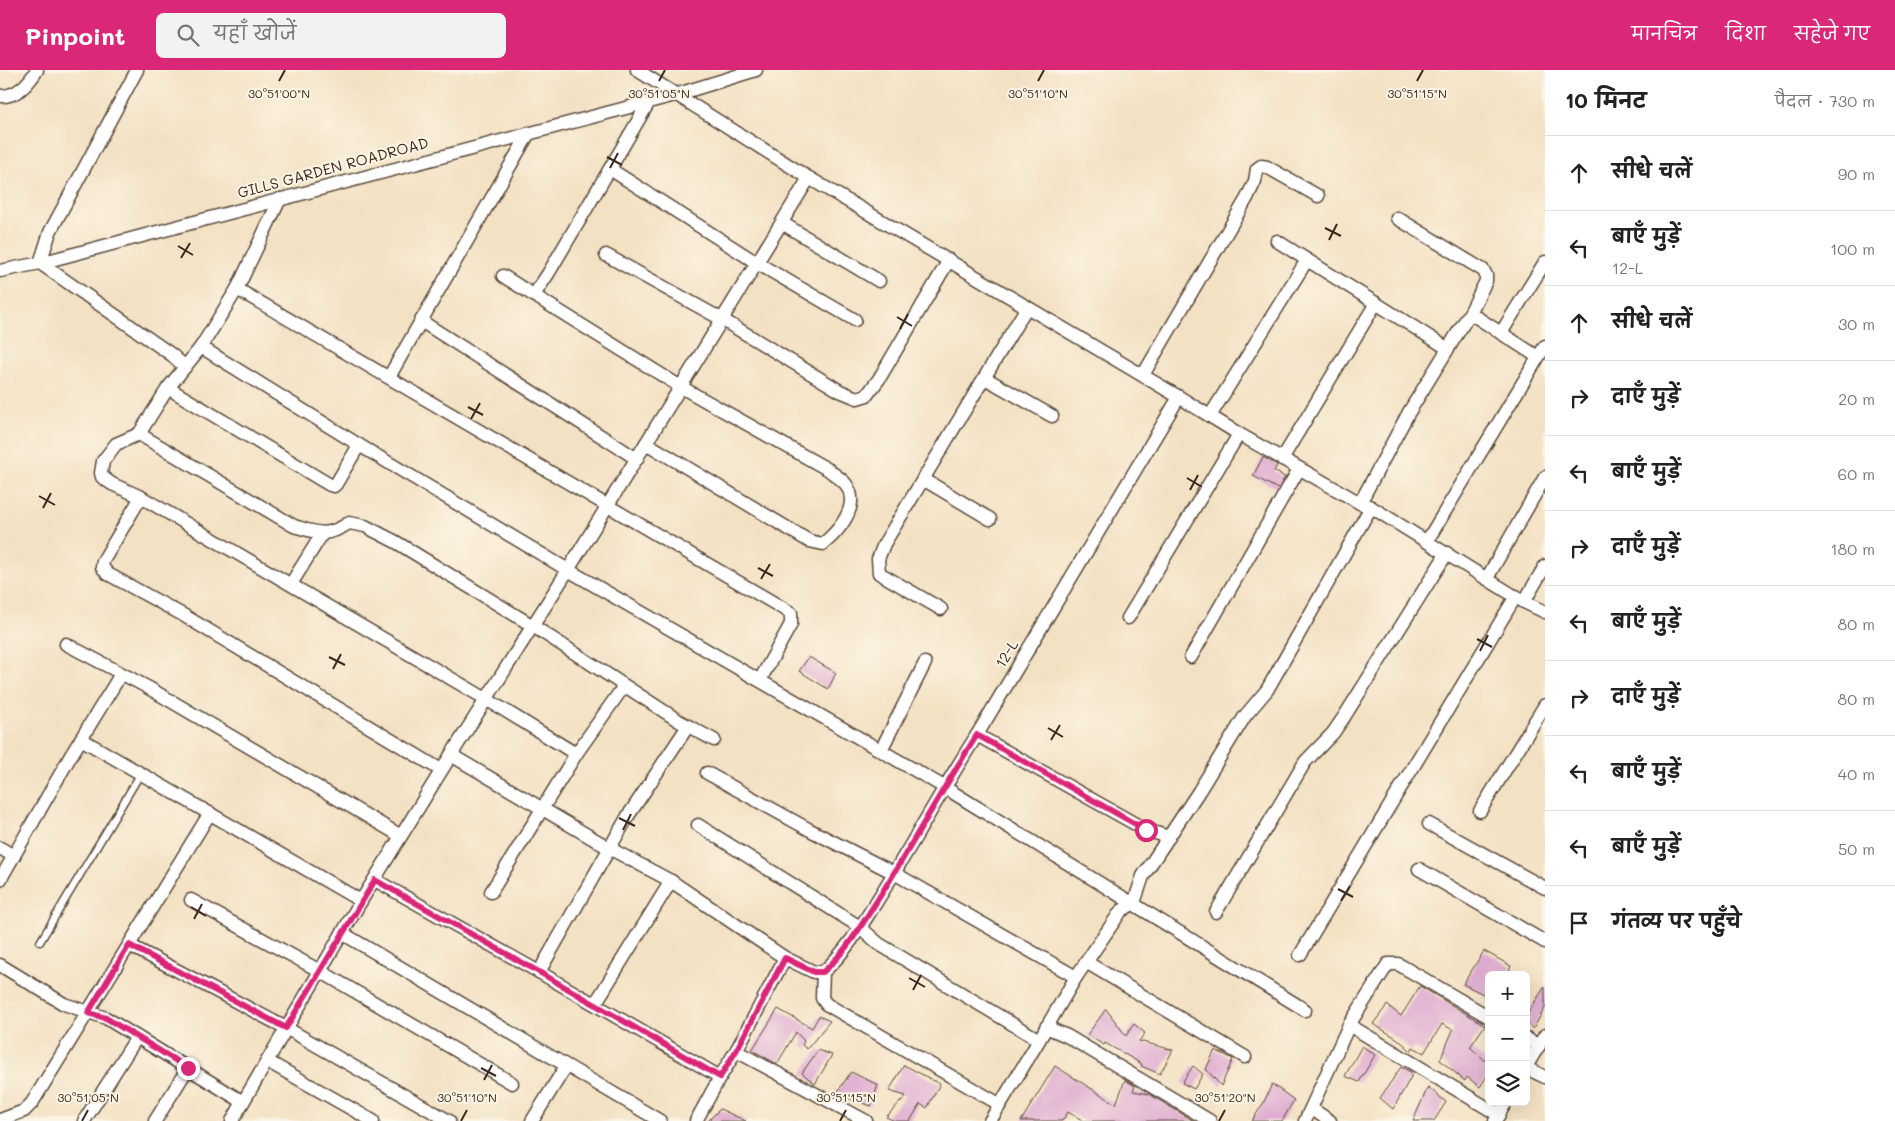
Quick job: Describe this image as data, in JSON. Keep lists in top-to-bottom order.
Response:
{
  "streets": {
    "street": ["GILLS GARDEN ROADROAD", "12-L"]
  },
  "page": {
    "header": "Pinpoint",
    "search": "यहाँ खोजें",
    "nav": ["मानचित्र", "दिशा", "सहेजे गए"],
    "heading": ["10 मिनट", "पैदल · 730 m"],
    "list": [
      ["सीधे चलें", "90 m"],
      ["बाएँ मुड़ें", "12-L", "100 m"],
      ["सीधे चलें", "30 m"],
      ["दाएँ मुड़ें", "20 m"],
      ["बाएँ मुड़ें", "60 m"],
      ["दाएँ मुड़ें", "180 m"],
      ["बाएँ मुड़ें", "80 m"],
      ["दाएँ मुड़ें", "80 m"],
      ["बाएँ मुड़ें", "40 m"],
      ["बाएँ मुड़ें", "50 m"],
      "गंतव्य पर पहुँचे"
    ],
    "map_buttons": ["+", "−"]
  },
  "coordinates": [
    "30°51'00\"N",
    "30°51'05\"N",
    "30°51'10\"N",
    "30°51'15\"N",
    "30°51'20\"N"
  ]
}
